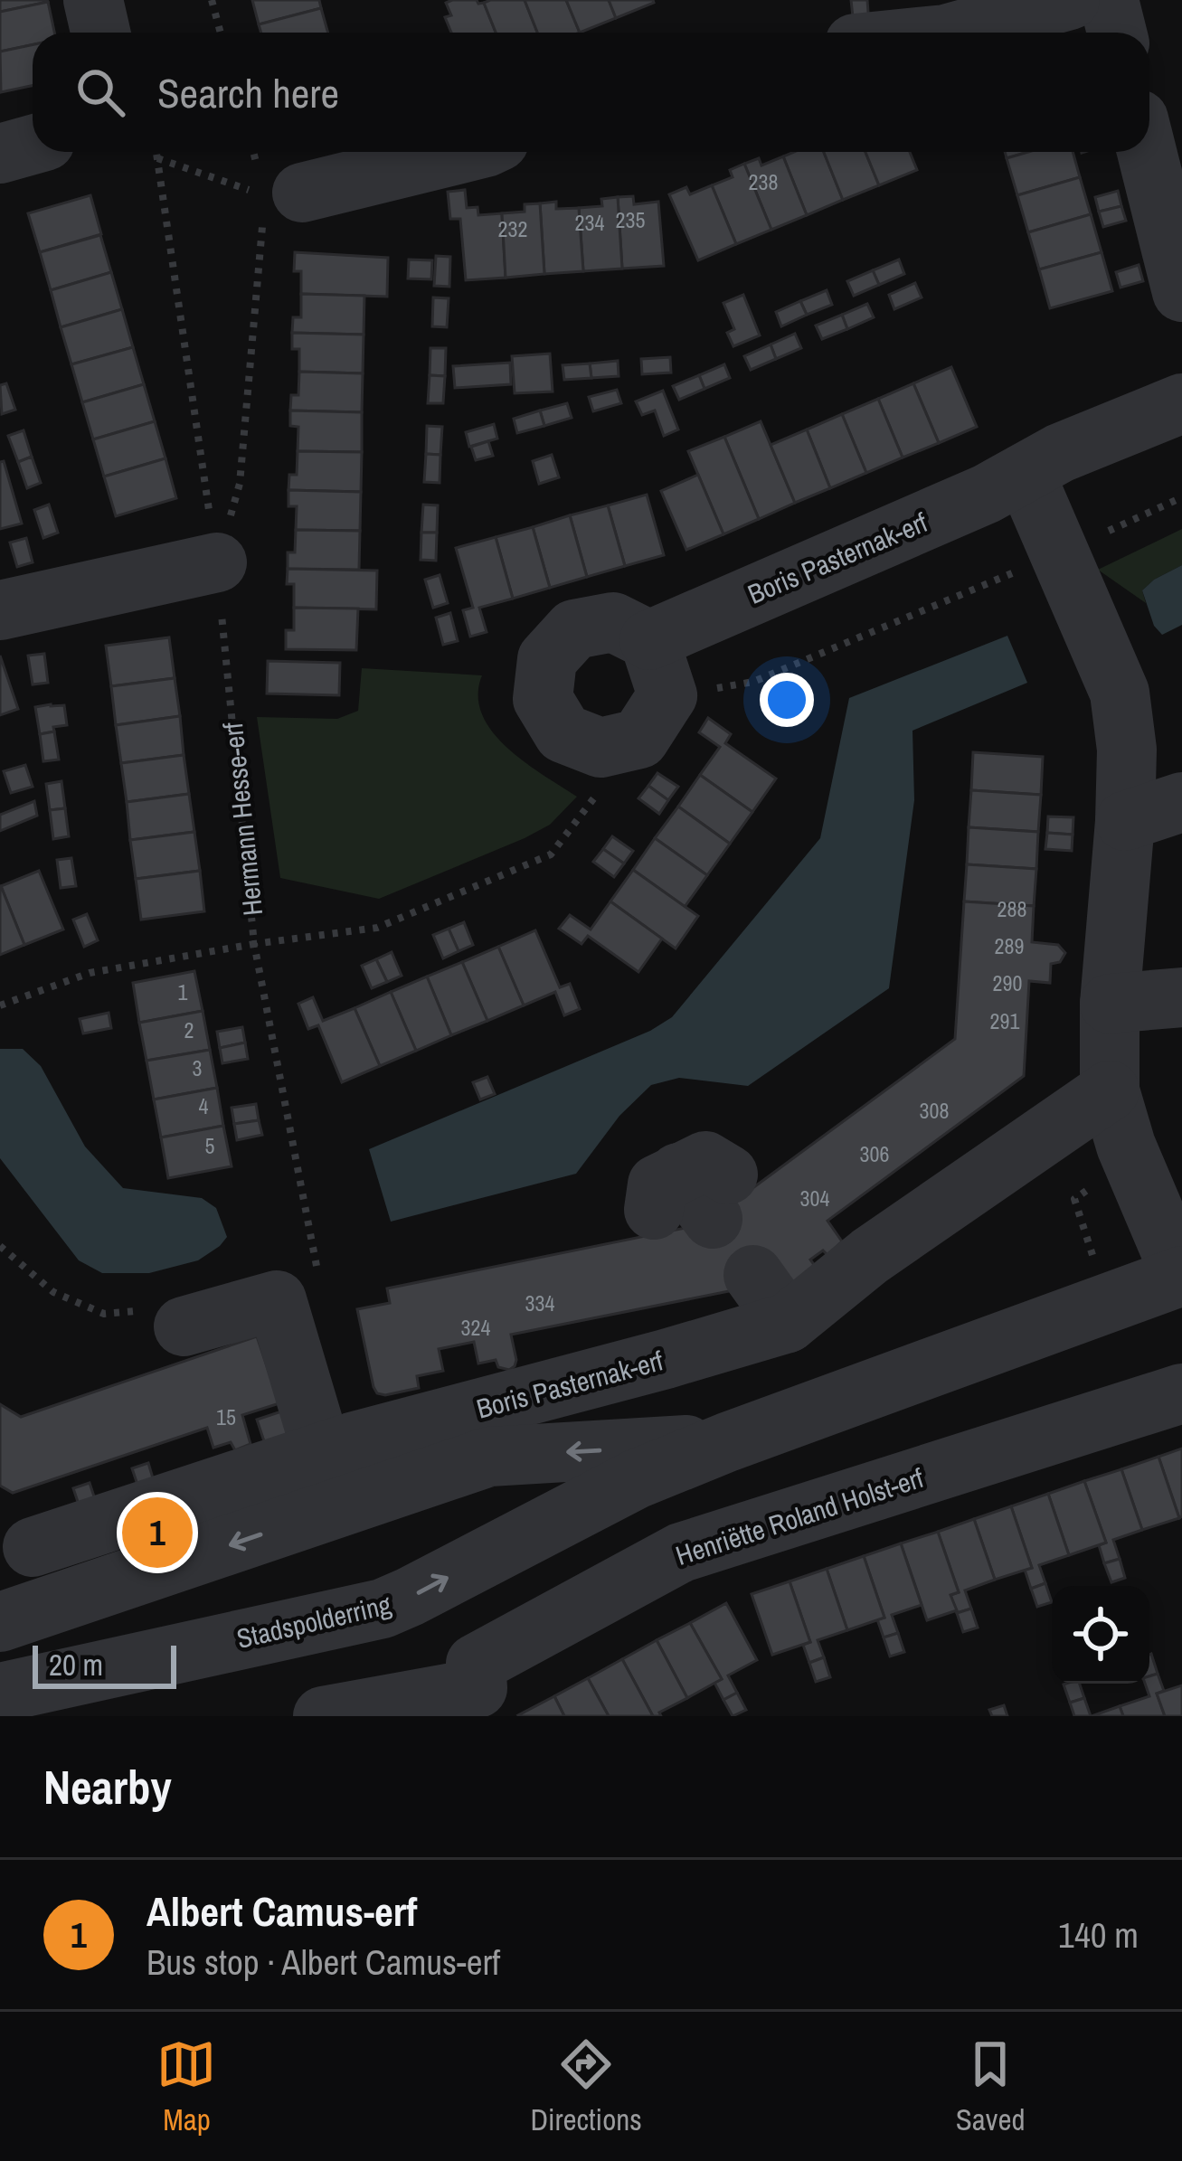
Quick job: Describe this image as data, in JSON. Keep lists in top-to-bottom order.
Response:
{
  "streets": {
    "street": ["Boris Pasternak-erf", "Henriëtte Roland Holst-erf", "Stadspolderring"],
    "path": ["Hermann Hesse-erf"]
  },
  "house_numbers": [
    "238",
    "235",
    "234",
    "232",
    "288",
    "289",
    "290",
    "1",
    "291",
    "2",
    "3",
    "4",
    "308",
    "5",
    "306",
    "304",
    "334",
    "324",
    "15"
  ],
  "scale_bar": "20 m",
  "page": {
    "search": "Search here",
    "pins": "1",
    "scale": "20 m",
    "heading": "Nearby",
    "list": [
      {
        "mark": "1",
        "name": "Albert Camus-erf",
        "note": "Bus stop · Albert Camus-erf",
        "value": "140 m"
      }
    ],
    "nav": ["Map", "Directions", "Saved"]
  }
}
